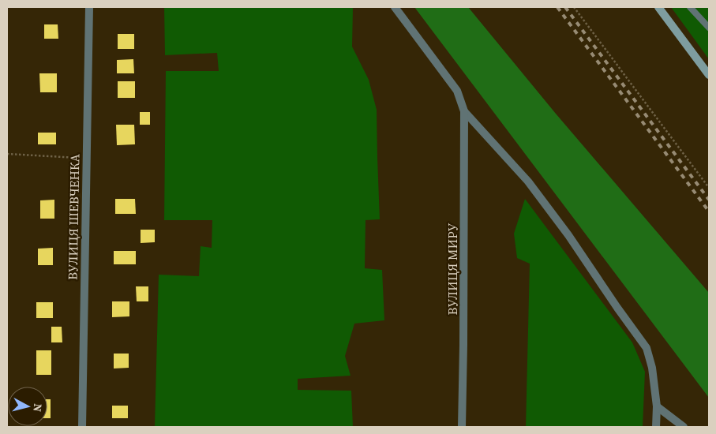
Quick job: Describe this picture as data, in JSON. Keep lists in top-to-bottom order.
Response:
{
  "streets": {
    "street": ["ВУЛИЦЯ ШЕВЧЕНКА", "ВУЛИЦЯ МИРУ"]
  },
  "north": "right"
}
